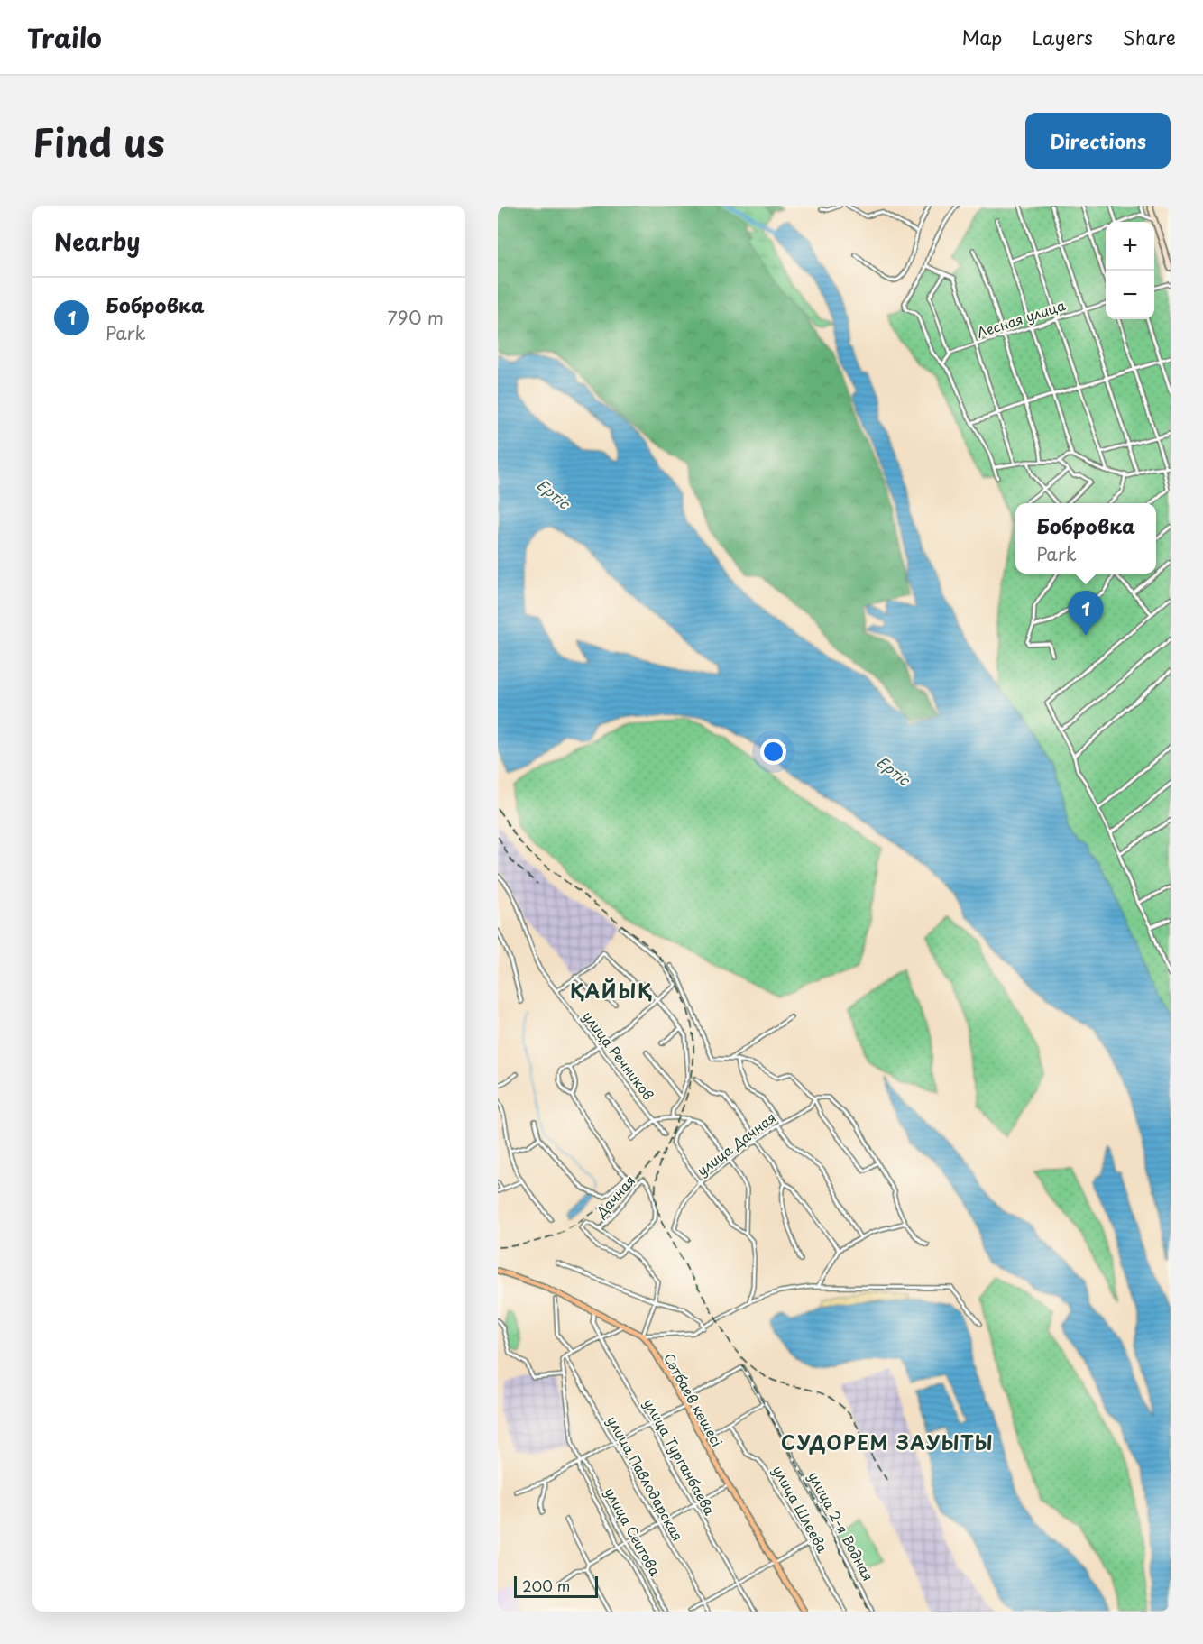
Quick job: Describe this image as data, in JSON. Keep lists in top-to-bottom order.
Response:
{
  "streets": {
    "main road": ["Сәтбаев көшесі"],
    "street": [
      "Лесная улица",
      "улица Речников",
      "улица Дачная",
      "Дачная",
      "улица Турганбаева",
      "улица Павлодарская",
      "улица Шлеева",
      "улица 2-я Водная",
      "улица Сеитова"
    ]
  },
  "crossings": [
    ["Сәтбаев көшесі", "улица Турганбаева"],
    ["Сәтбаев көшесі", "улица 2-я Водная"],
    ["улица Павлодарская", "улица Сеитова"]
  ],
  "districts": ["ҚАЙЫҚ", "СУДОРЕМ ЗАУЫТЫ"],
  "water": ["Ертіс"],
  "scale_bar": "200 m",
  "page": {
    "header": "Trailo",
    "nav": ["Map", "Layers", "Share"],
    "title": "Find us",
    "buttons": "Directions",
    "heading": "Nearby",
    "map_buttons": ["+", "−"],
    "list": [
      {
        "mark": "1",
        "name": "Бобровка",
        "note": "Park",
        "value": "790 m"
      }
    ],
    "popup": ["Бобровка", "Park"],
    "pins": "1",
    "scale": "200 m"
  }
}
